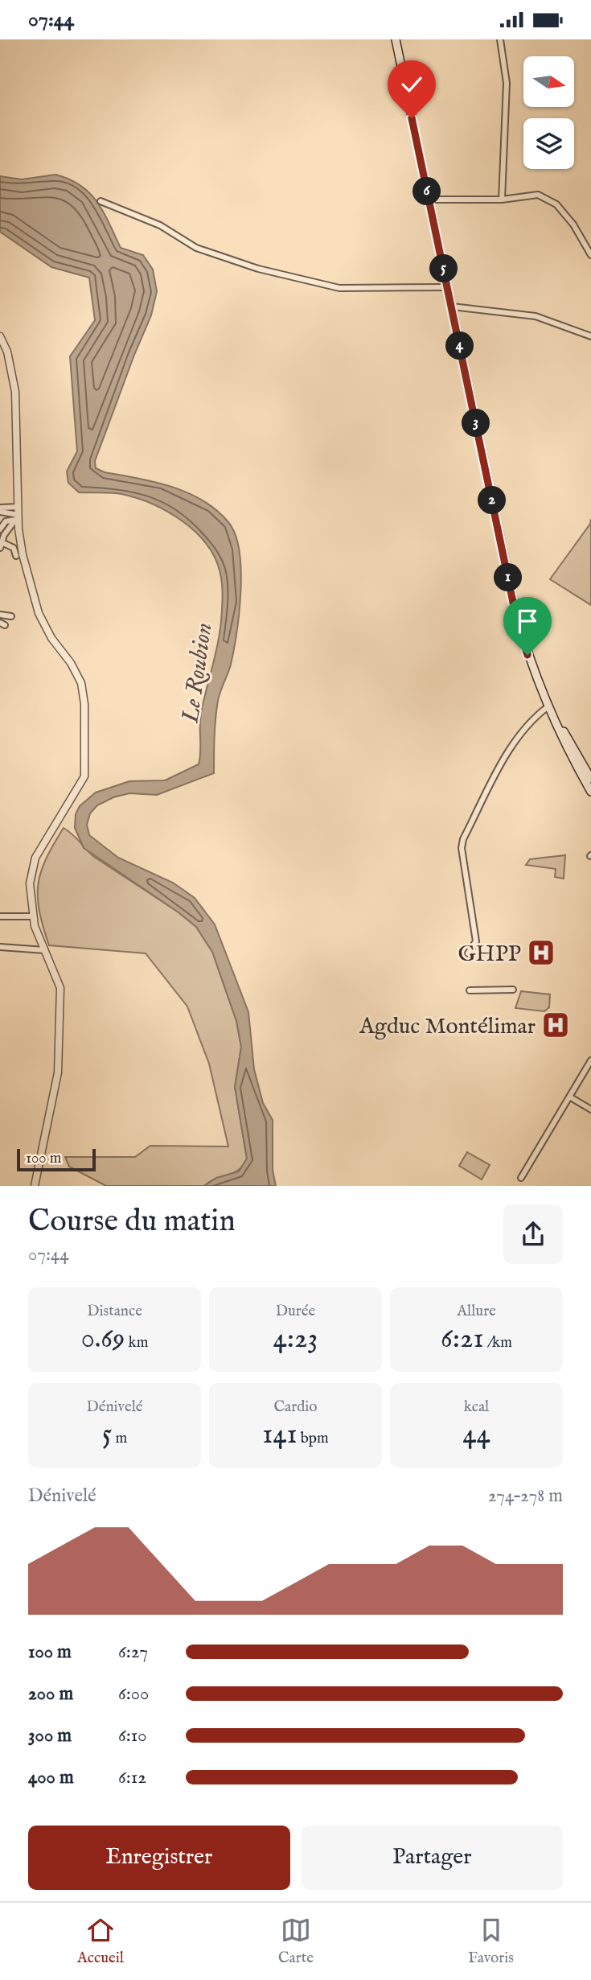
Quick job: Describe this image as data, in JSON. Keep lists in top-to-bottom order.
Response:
{
  "water": ["Le Roubion"],
  "places": {
    "hospital": ["GHPP", "Agduc Montélimar"]
  },
  "scale_bar": "100 m",
  "north": "right",
  "page": {
    "status": "07:44",
    "pins": [
      "6",
      "5",
      "4",
      "3",
      "2",
      "1"
    ],
    "scale": "100 m",
    "heading": ["Course du matin", "07:44"],
    "stats": [
      ["Distance", "0.69 km"],
      ["Durée", "4:23"],
      ["Allure", "6:21 /km"],
      ["Dénivelé", "5 m"],
      ["Cardio", "141 bpm"],
      ["kcal", "44"]
    ],
    "chart": ["Dénivelé", "274–278 m"],
    "list": [
      {
        "name": "100 m",
        "note": "6:27"
      },
      {
        "name": "200 m",
        "note": "6:00"
      },
      {
        "name": "300 m",
        "note": "6:10"
      },
      {
        "name": "400 m",
        "note": "6:12"
      }
    ],
    "buttons": ["Enregistrer", "Partager"],
    "tabs": ["Accueil", "Carte", "Favoris"]
  }
}
